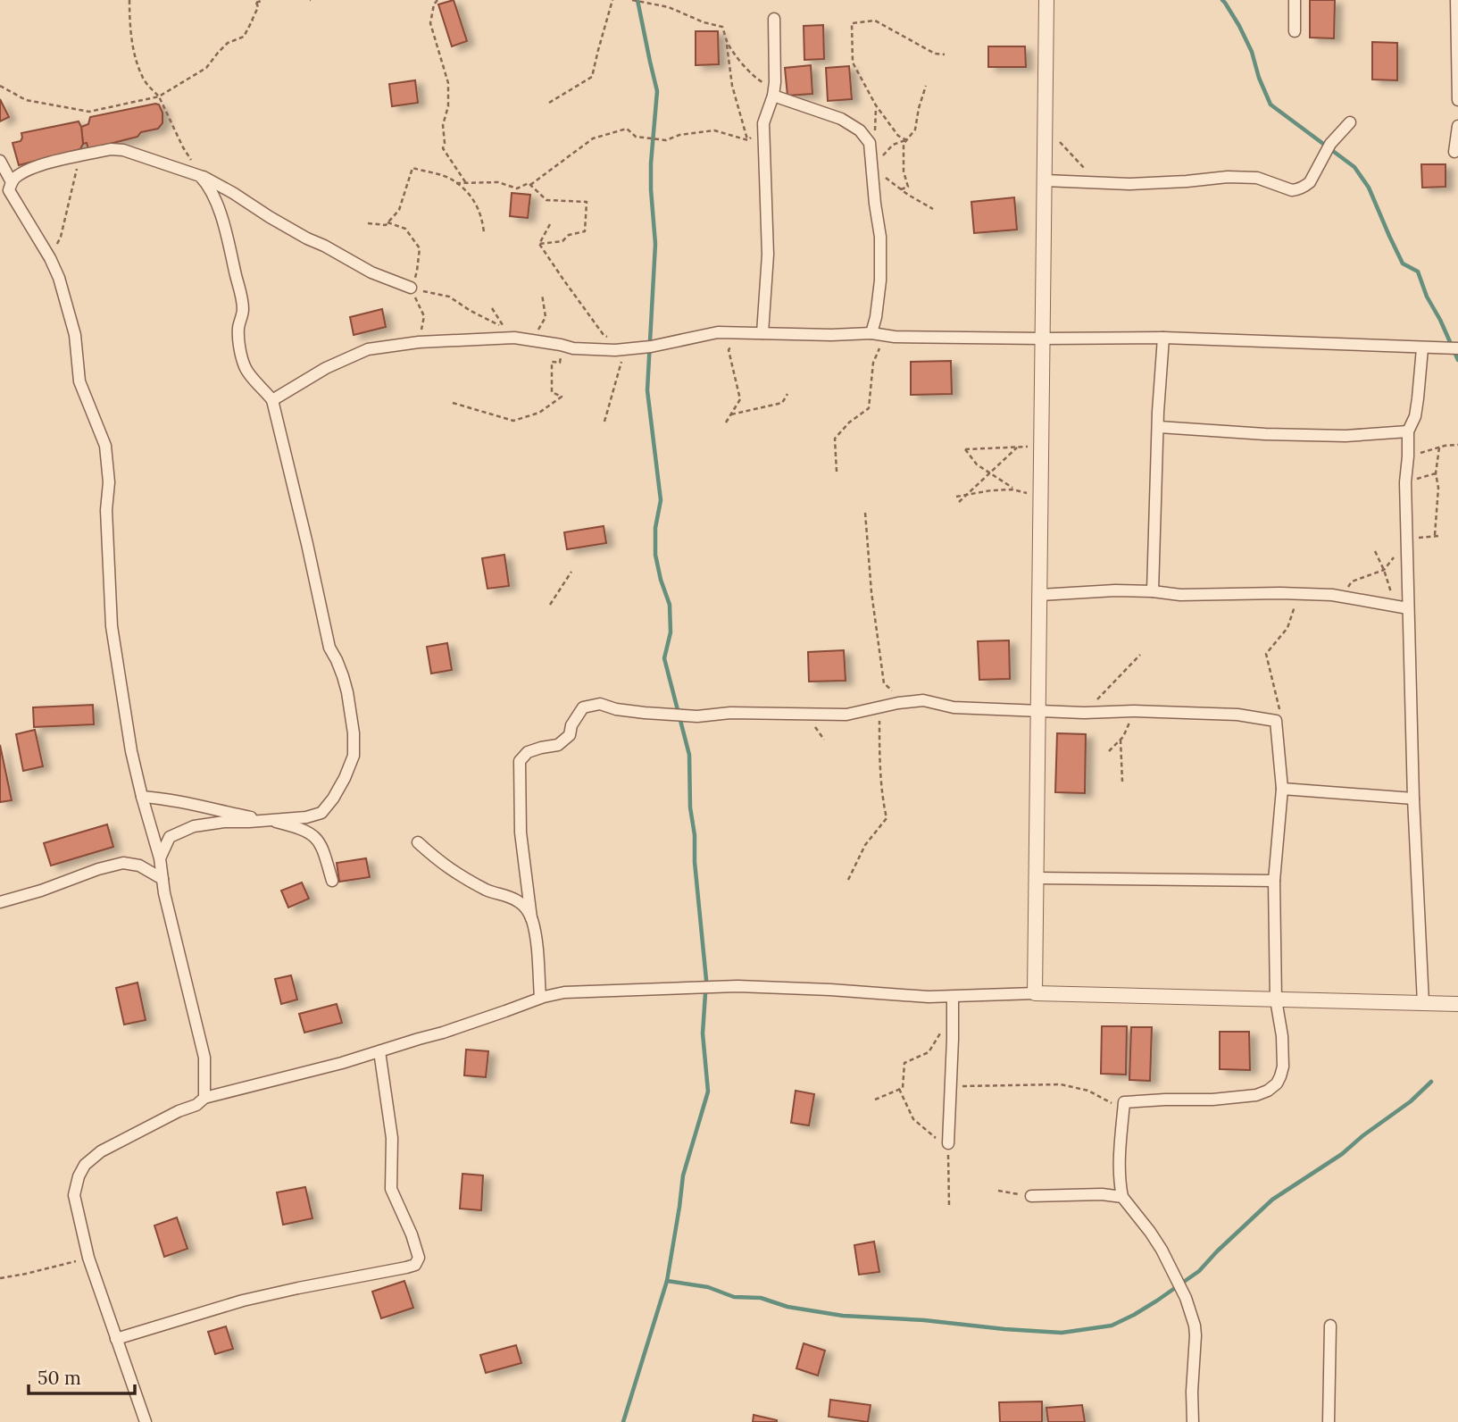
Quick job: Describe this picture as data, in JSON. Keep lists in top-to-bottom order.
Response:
{
  "scale_bar": "50 m"
}
